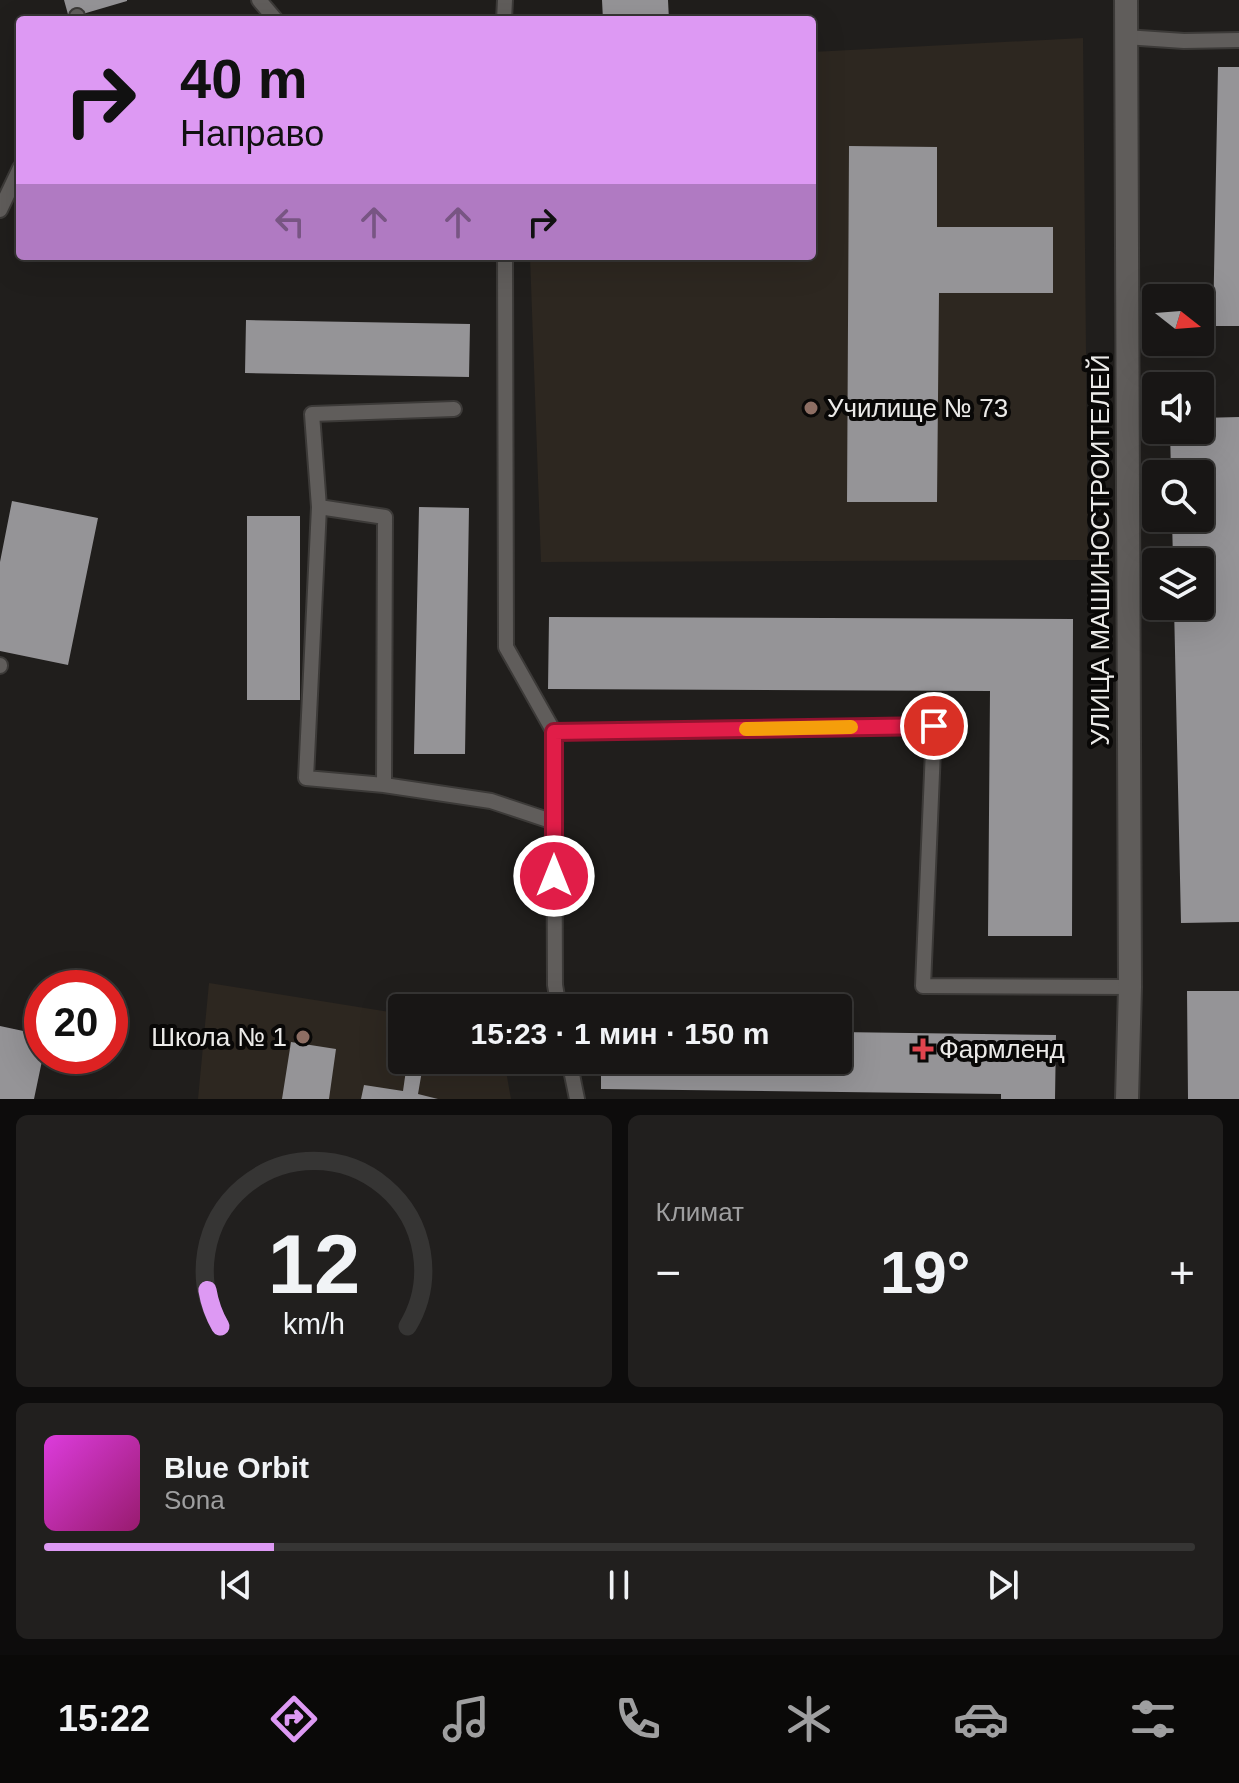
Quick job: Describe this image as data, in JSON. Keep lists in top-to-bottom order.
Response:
{
  "streets": {
    "street": ["УЛИЦА МАШИНОСТРОИТЕЛЕЙ"]
  },
  "places": {
    "other": ["Училище № 73", "Школа № 1"],
    "health": ["Фармленд"]
  },
  "north": "right",
  "page": {
    "turn": ["40 m", "Направо"],
    "limit": "20",
    "trip": "15:23 · 1 мин · 150 m",
    "tile": "Климат",
    "heat": ["−", "19°", "+"],
    "song": ["Blue Orbit", "Sona"],
    "tabs": "15:22",
    "gauge": ["12", "km/h"]
  }
}
